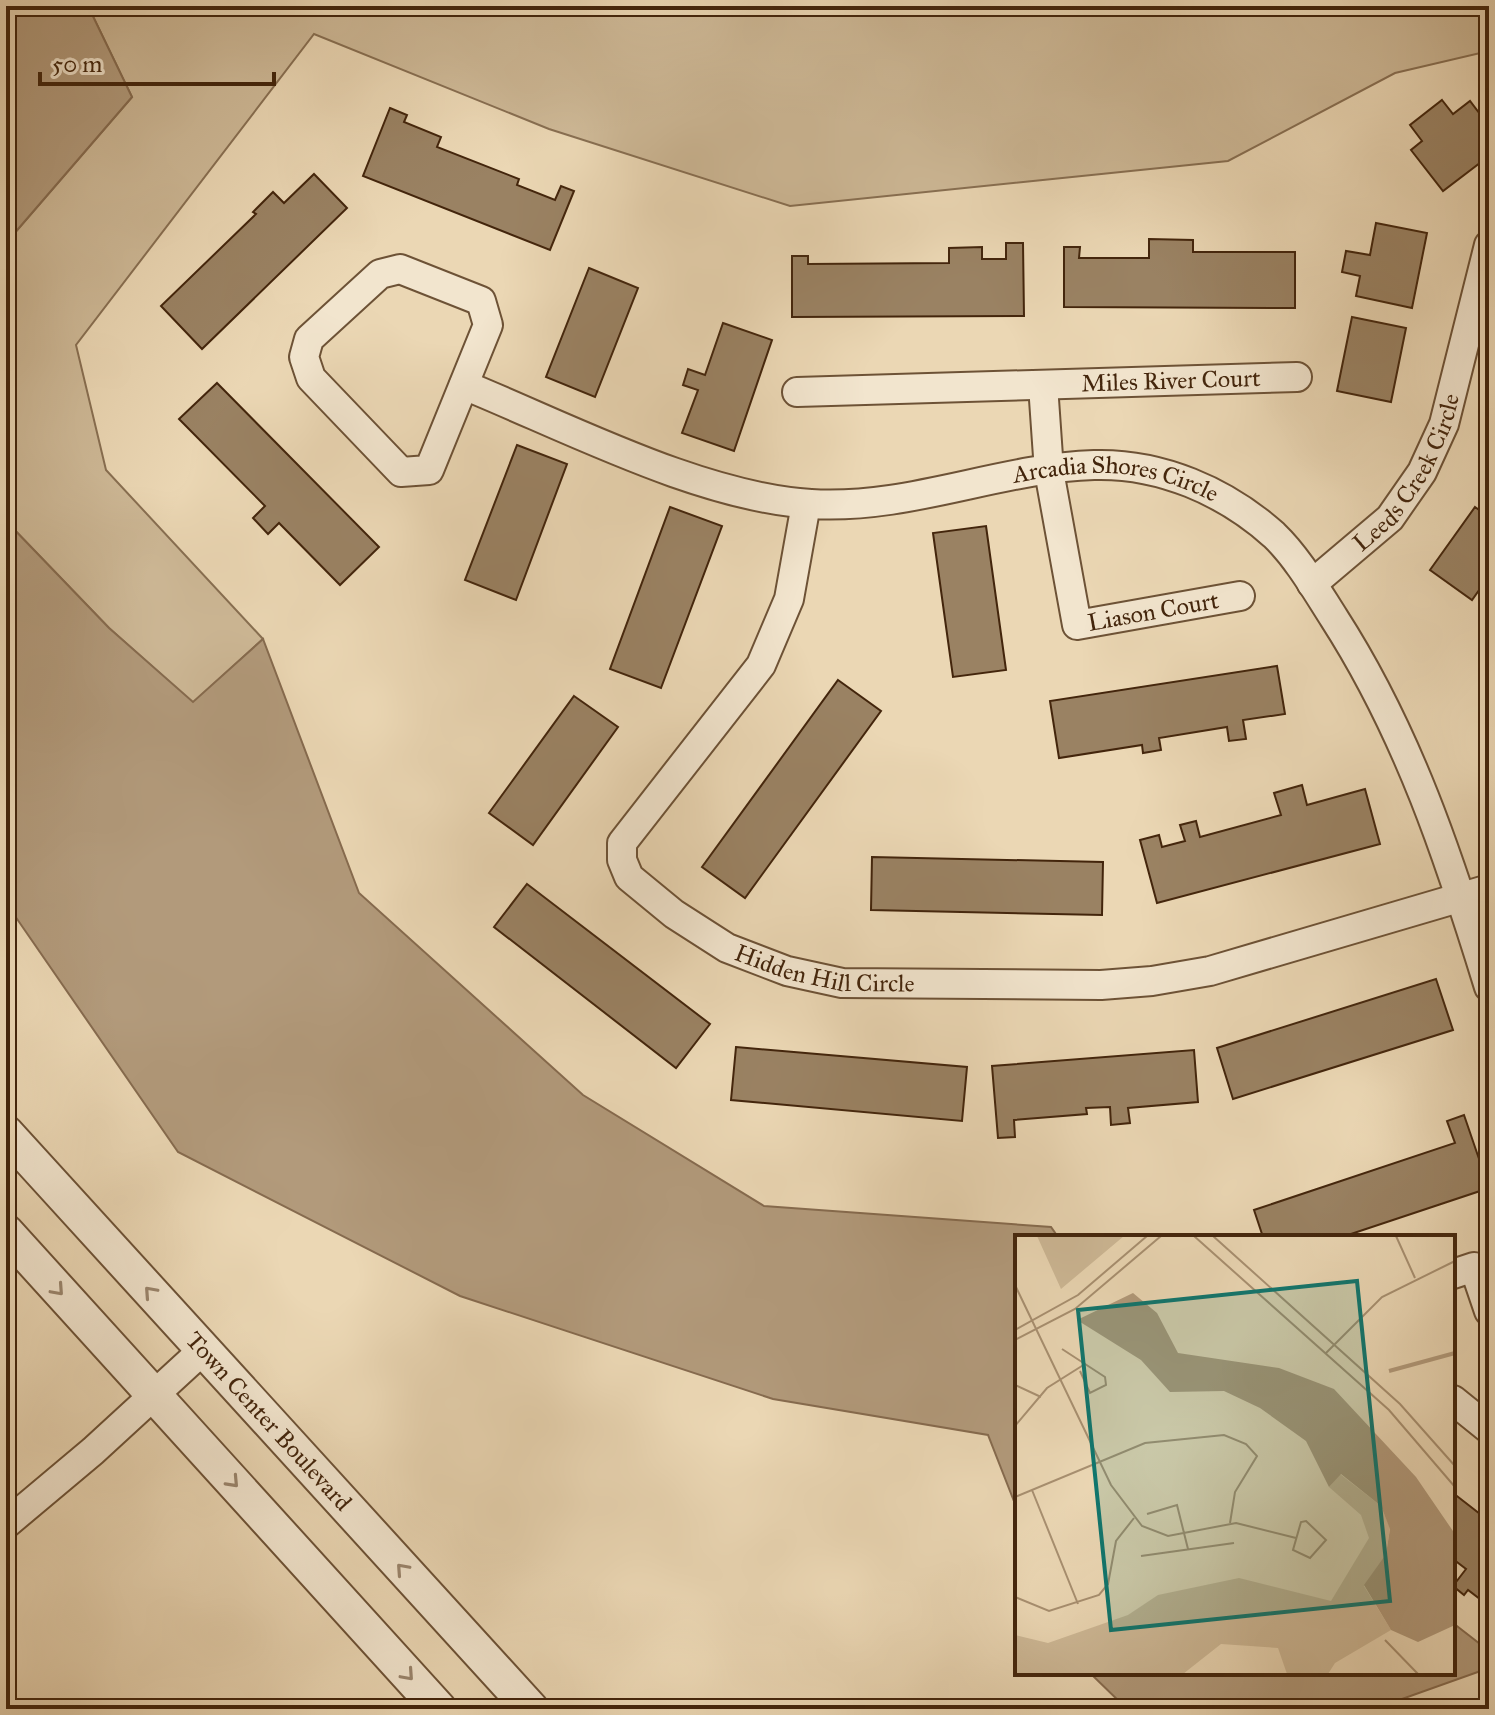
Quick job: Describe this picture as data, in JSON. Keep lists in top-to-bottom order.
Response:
{
  "streets": {
    "street": [
      "Miles River Court",
      "Leeds Creek Circle",
      "Arcadia Shores Circle",
      "Liason Court",
      "Hidden Hill Circle",
      "Town Center Boulevard"
    ]
  },
  "crossings": [
    ["Leeds Creek Circle", "Arcadia Shores Circle"],
    ["Arcadia Shores Circle", "Liason Court"],
    ["Arcadia Shores Circle", "Hidden Hill Circle"]
  ],
  "scale_bar": "50 m"
}
